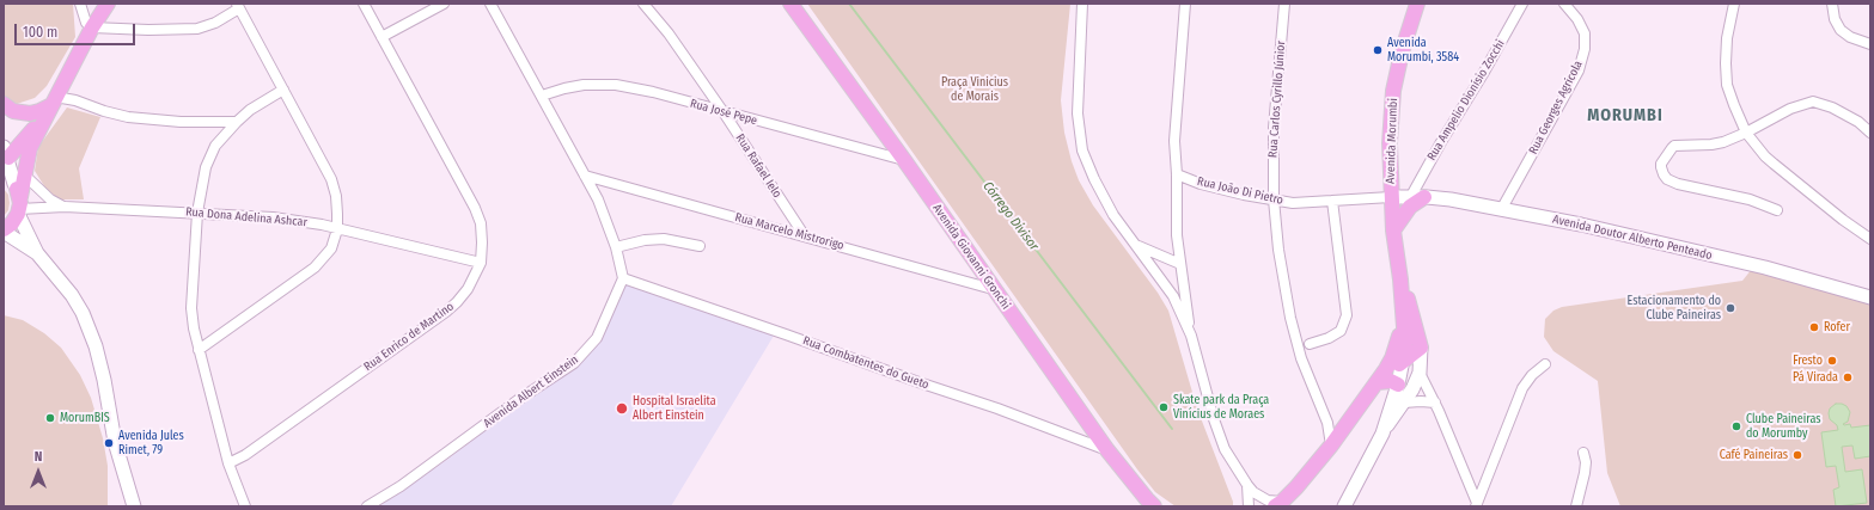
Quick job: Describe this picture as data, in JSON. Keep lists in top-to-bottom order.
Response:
{
  "streets": {
    "main road": ["Avenida Morumbi", "Avenida Doutor Alberto Penteado", "Avenida Giovanni Gronchi"],
    "street": [
      "Rua Carlos Cyrillo Júnior",
      "Rua Ampelio Dionísio Zocchi",
      "Rua Georges Agrícola",
      "Rua José Pepe",
      "Rua Rafael Ielo",
      "Rua João Di Pietro",
      "Rua Dona Adelina Ashcar",
      "Rua Marcelo Mistrorigo",
      "Rua Enrico de Martino",
      "Rua Combatentes do Gueto",
      "Avenida Albert Einstein"
    ]
  },
  "crossings": [
    ["Rua Carlos Cyrillo Júnior", "Rua João Di Pietro"],
    ["Rua Ampelio Dionísio Zocchi", "Avenida Doutor Alberto Penteado"],
    ["Rua Georges Agrícola", "Avenida Doutor Alberto Penteado"],
    ["Rua José Pepe", "Rua Rafael Ielo"],
    ["Rua José Pepe", "Avenida Giovanni Gronchi"],
    ["Avenida Morumbi", "Rua João Di Pietro"],
    ["Avenida Morumbi", "Avenida Doutor Alberto Penteado"],
    ["Rua Rafael Ielo", "Rua Marcelo Mistrorigo"],
    ["Rua João Di Pietro", "Avenida Doutor Alberto Penteado"],
    ["Rua Dona Adelina Ashcar", "Rua Enrico de Martino"],
    ["Rua Marcelo Mistrorigo", "Avenida Giovanni Gronchi"],
    ["Avenida Giovanni Gronchi", "Rua Combatentes do Gueto"],
    ["Rua Combatentes do Gueto", "Avenida Albert Einstein"]
  ],
  "districts": ["MORUMBI"],
  "water": ["Córrego Divisor"],
  "parks": ["Praça Vinicius de Morais"],
  "places": [
    "Avenida Morumbi, 3584",
    "Estacionamento do Clube Paineiras",
    "Rofer",
    "Fresto",
    "Pá Virada",
    "Skate park da Praça Vinícius de Moraes",
    "Hospital Israelita Albert Einstein",
    "MorumBIS",
    "Clube Paineiras do Morumby",
    "Avenida Jules Rimet, 79",
    "Café Paineiras"
  ],
  "scale_bar": "100 m",
  "north": "top"
}
